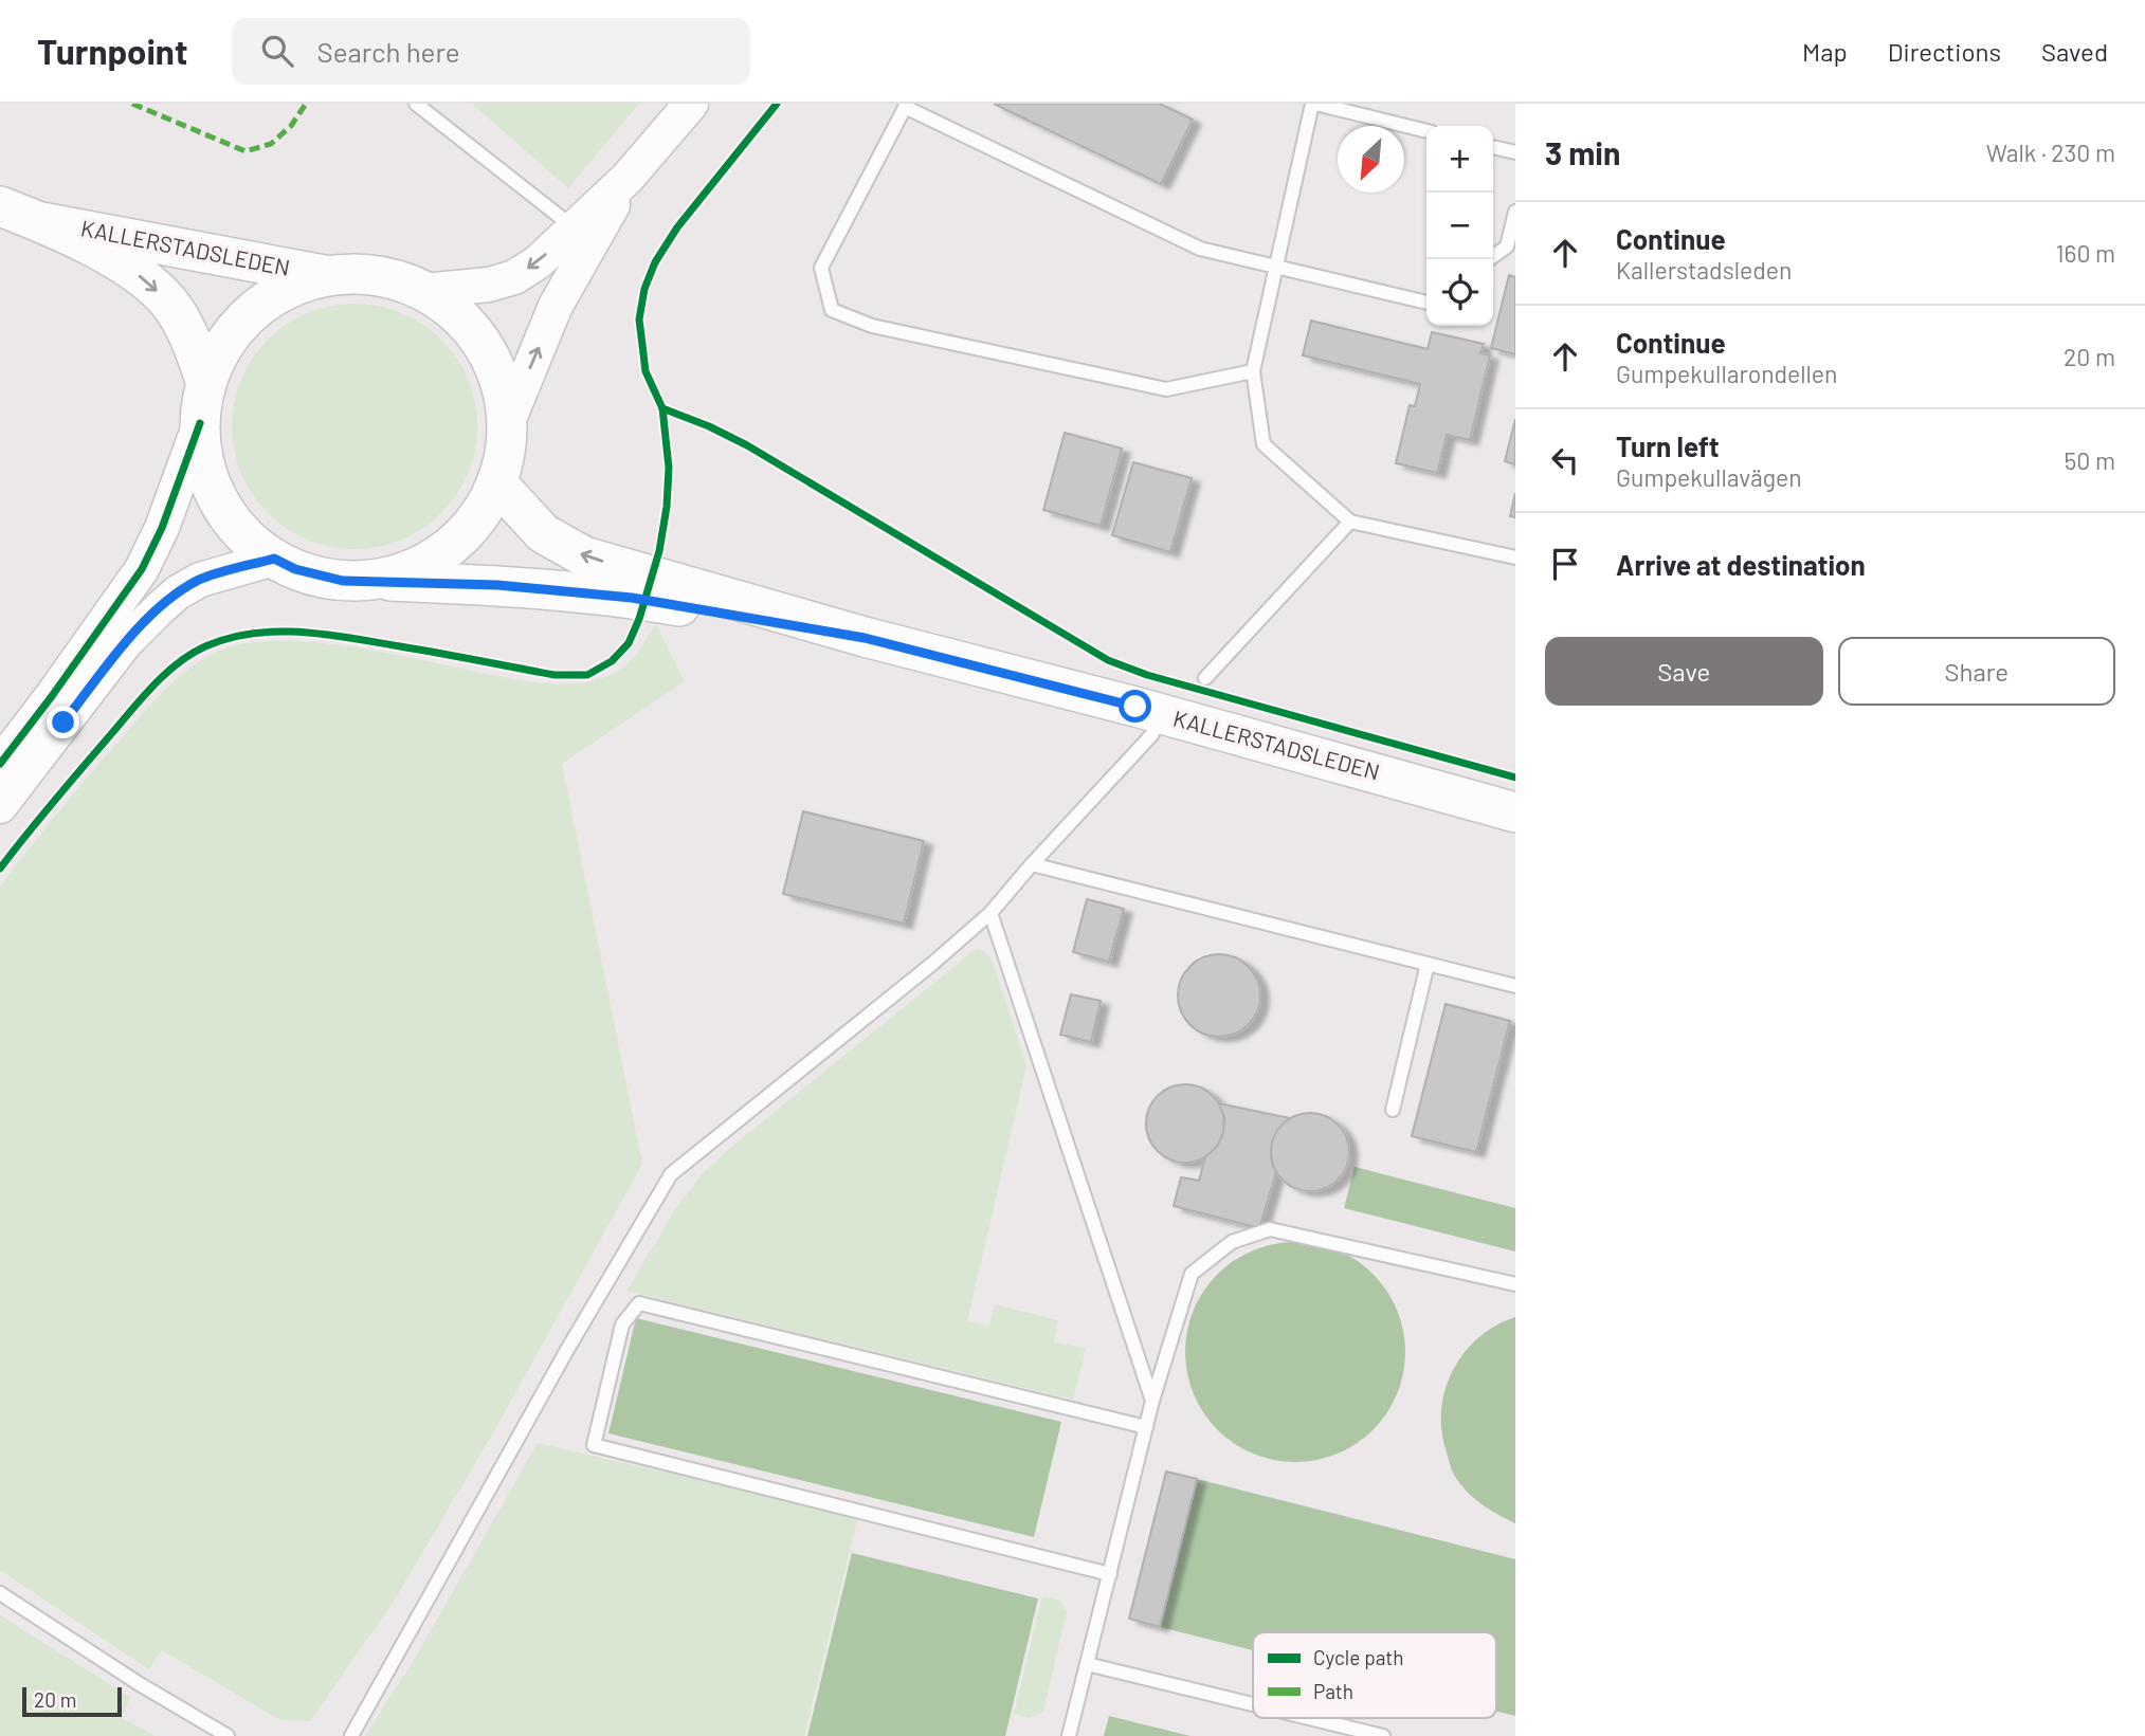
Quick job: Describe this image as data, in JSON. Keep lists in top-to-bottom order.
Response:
{
  "streets": {
    "main road": ["KALLERSTADSLEDEN"]
  },
  "legend": ["Cycle path", "Path"],
  "scale_bar": "20 m",
  "north": "bottom left",
  "page": {
    "header": "Turnpoint",
    "search": "Search here",
    "nav": ["Map", "Directions", "Saved"],
    "heading": ["3 min", "Walk · 230 m"],
    "map_buttons": ["+", "−"],
    "list": [
      ["Continue", "Kallerstadsleden", "160 m"],
      ["Continue", "Gumpekullarondellen", "20 m"],
      ["Turn left", "Gumpekullavägen", "50 m"],
      "Arrive at destination"
    ],
    "buttons": ["Save", "Share"],
    "scale": "20 m"
  }
}
